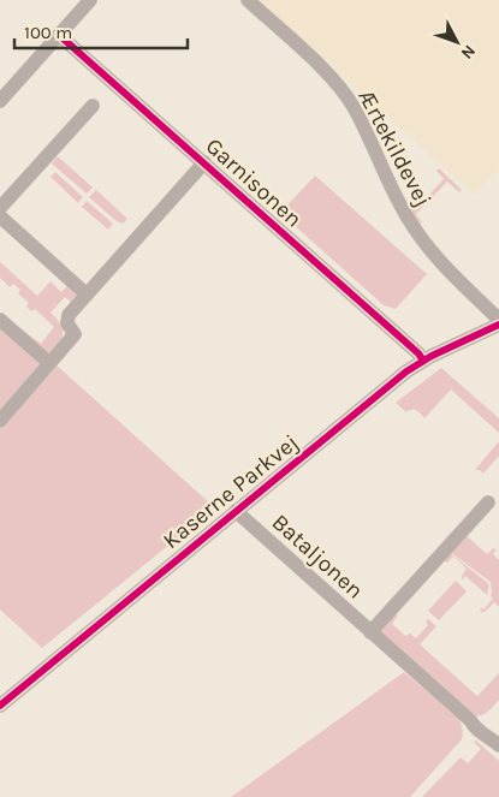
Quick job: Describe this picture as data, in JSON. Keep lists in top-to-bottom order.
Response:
{
  "streets": {
    "street": [
      "Ærtekildevej",
      "Garnisonen",
      "Kaserne Parkvej",
      "Bataljonen"
    ]
  },
  "crossings": [
    ["Garnisonen", "Kaserne Parkvej"],
    ["Kaserne Parkvej", "Bataljonen"]
  ],
  "scale_bar": "100 m",
  "north": "bottom right"
}
